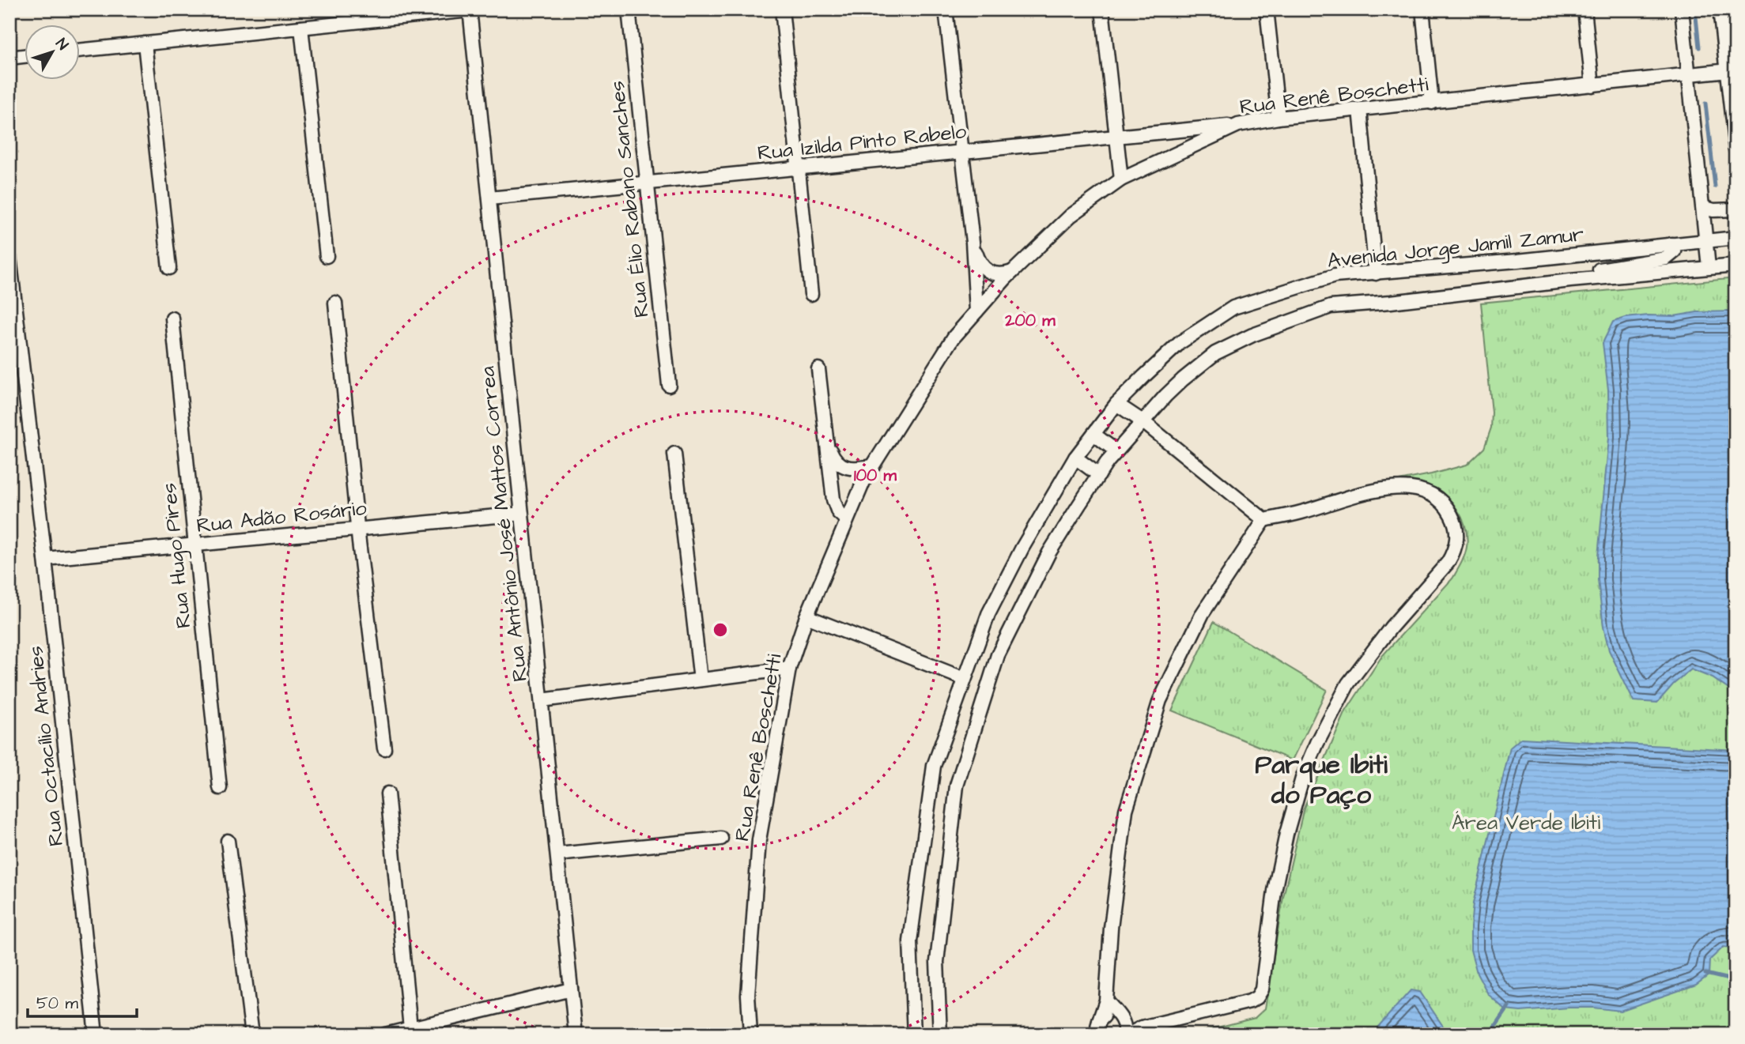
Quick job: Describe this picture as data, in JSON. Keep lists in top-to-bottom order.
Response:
{
  "streets": {
    "street": [
      "Rua Renê Boschetti",
      "Rua Izilda Pinto Rabelo",
      "Rua Élio Rabano Sanches",
      "Avenida Jorge Jamil Zamur",
      "Rua Adão Rosário",
      "Rua Antônio José Mattos Correa",
      "Rua Hugo Pires",
      "Rua Octacílio Andries"
    ]
  },
  "crossings": [
    ["Rua Renê Boschetti", "Rua Izilda Pinto Rabelo"],
    ["Rua Izilda Pinto Rabelo", "Rua Élio Rabano Sanches"],
    ["Rua Izilda Pinto Rabelo", "Rua Antônio José Mattos Correa"],
    ["Rua Adão Rosário", "Rua Antônio José Mattos Correa"],
    ["Rua Adão Rosário", "Rua Hugo Pires"],
    ["Rua Adão Rosário", "Rua Octacílio Andries"]
  ],
  "districts": ["Parque Ibiti do Paço"],
  "parks": ["Área Verde Ibiti"],
  "scale_bar": "50 m",
  "north": "top right",
  "rings": ["200 m", "100 m"]
}
